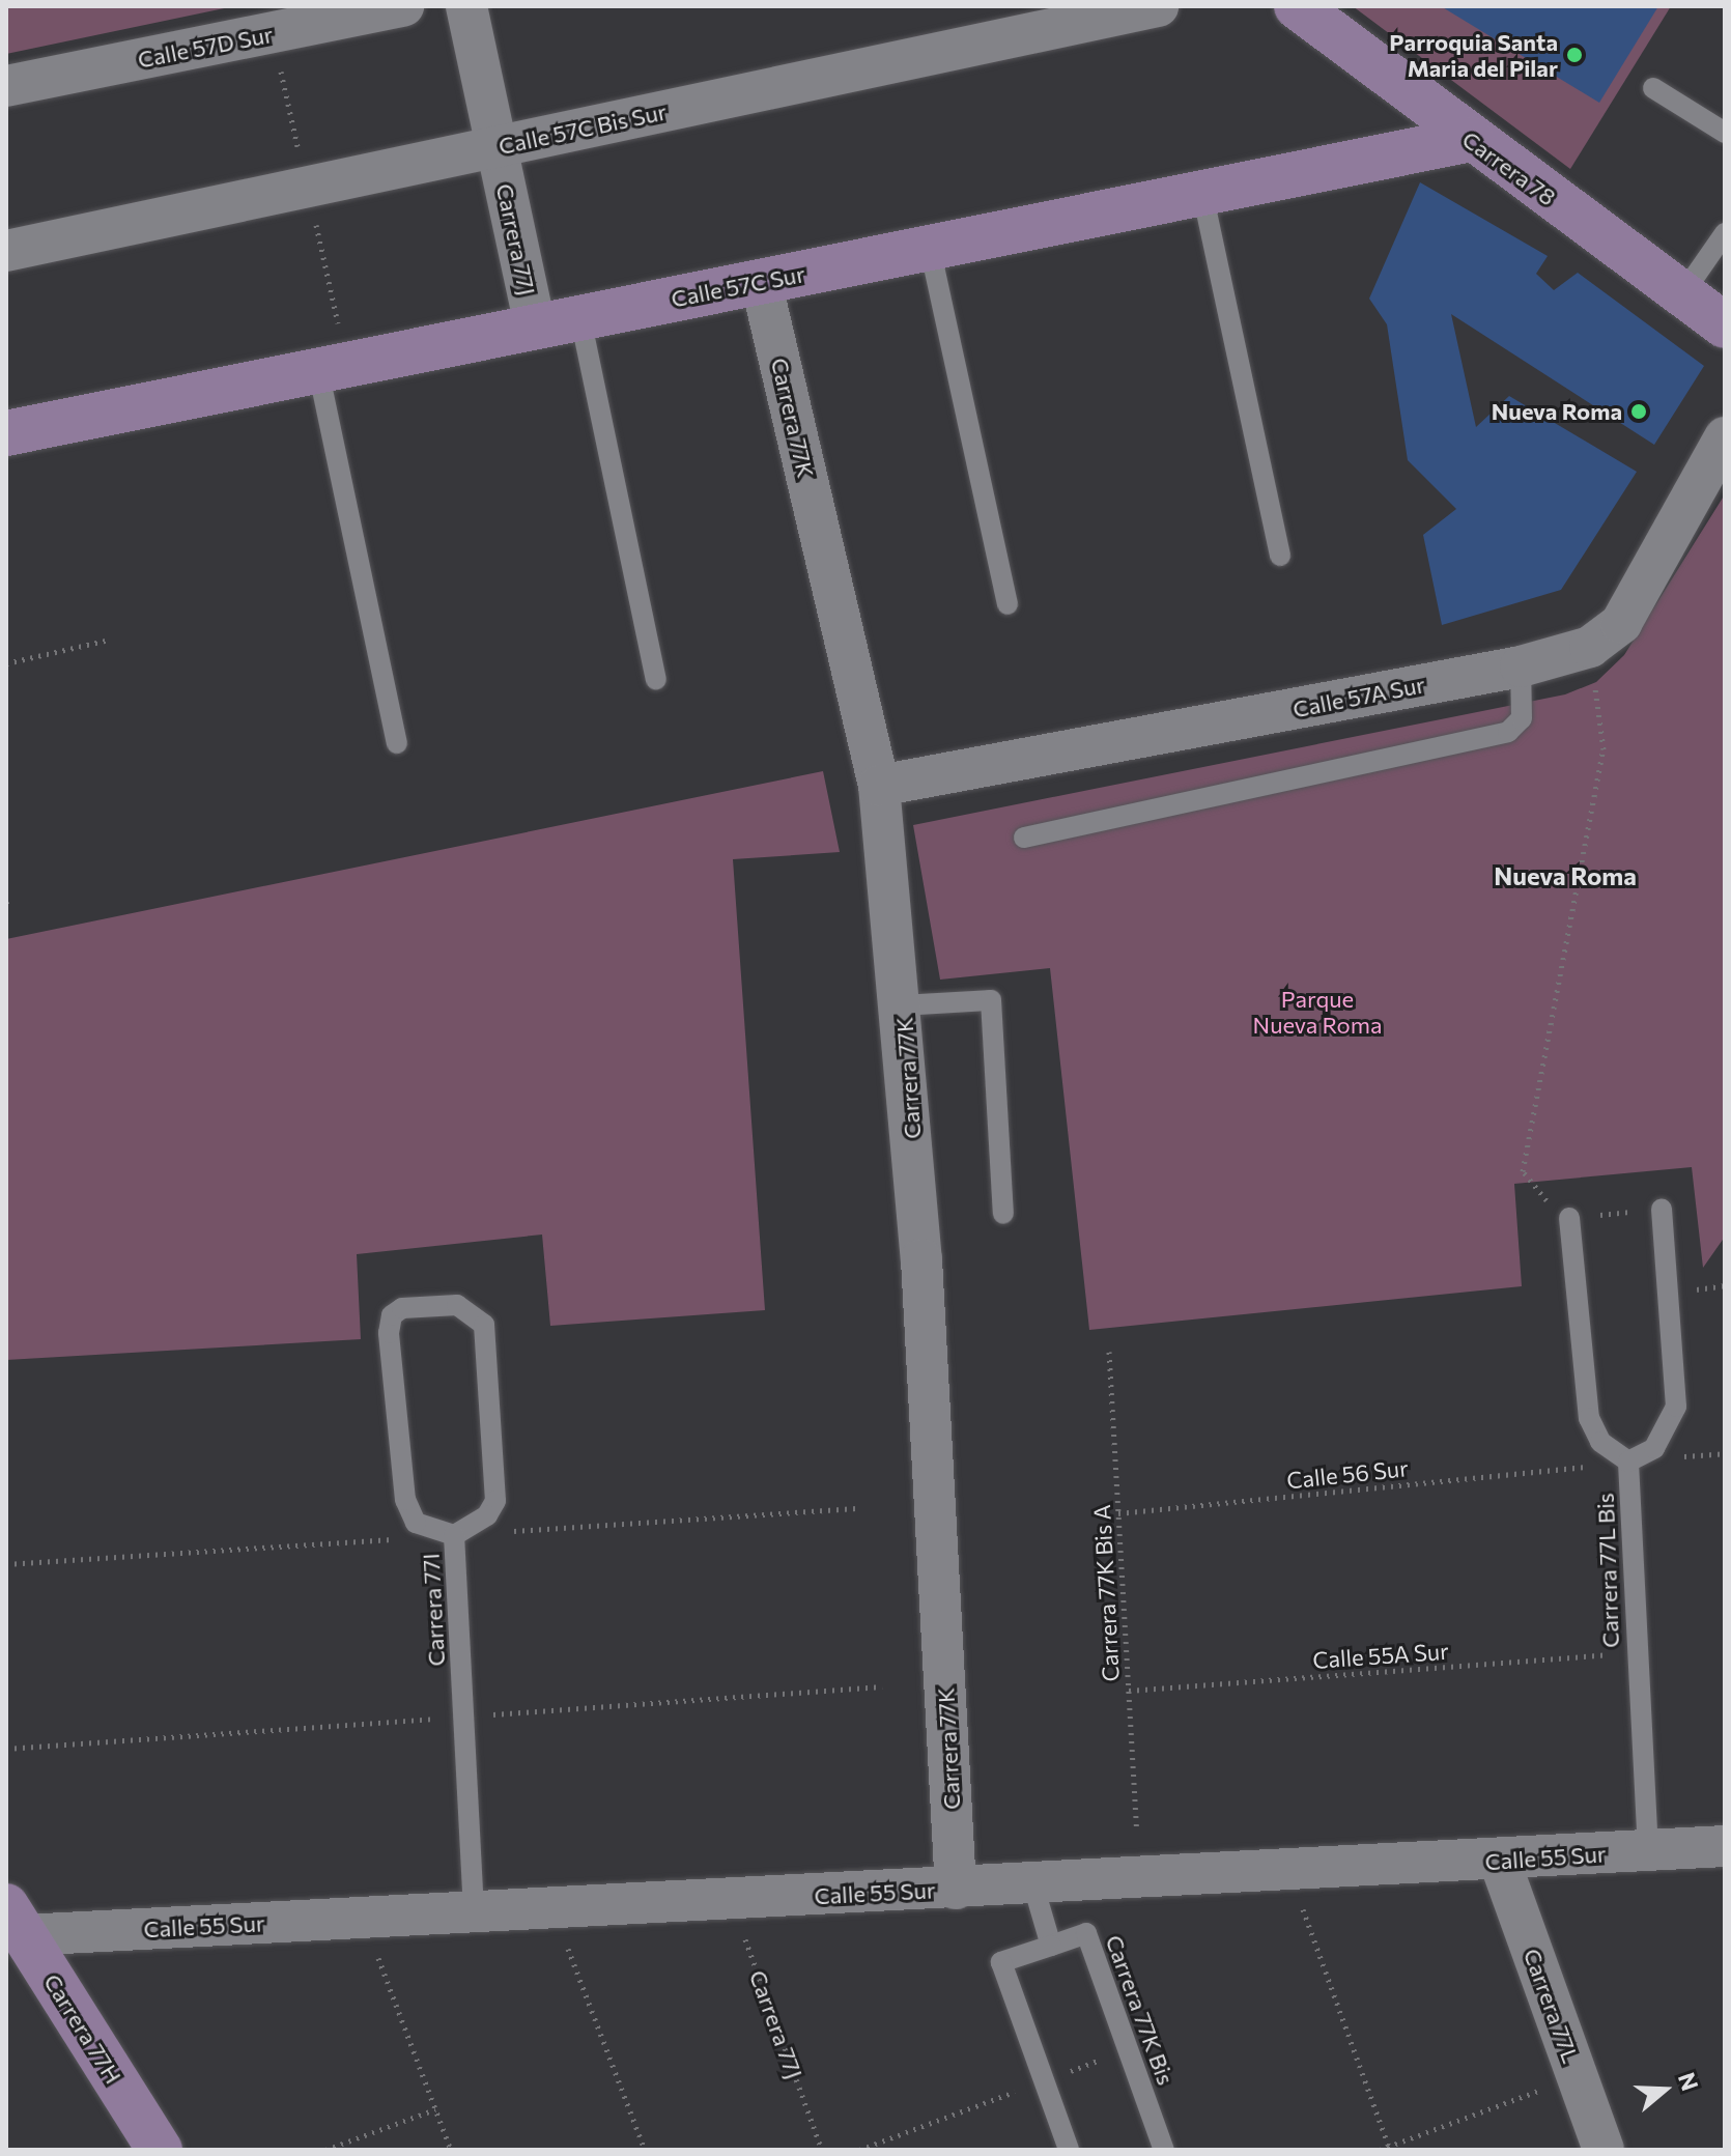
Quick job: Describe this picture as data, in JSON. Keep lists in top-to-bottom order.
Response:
{
  "streets": {
    "street": [
      "Calle 57D Sur",
      "Calle 57C Bis Sur",
      "Carrera 78",
      "Carrera 77J",
      "Calle 57C Sur",
      "Carrera 77K",
      "Calle 57A Sur",
      "Calle 55 Sur",
      "Carrera 77L",
      "Carrera 77H"
    ],
    "lane": ["Carrera 77L Bis", "Carrera 77I", "Carrera 77K Bis"],
    "path": ["Calle 56 Sur", "Carrera 77K Bis A", "Calle 55A Sur"]
  },
  "crossings": [
    ["Calle 57C Bis Sur", "Carrera 77J"],
    ["Carrera 78", "Calle 57C Sur"],
    ["Carrera 77J", "Calle 57C Sur"],
    ["Carrera 77J", "Calle 55 Sur"],
    ["Calle 57C Sur", "Carrera 77K"],
    ["Carrera 77K", "Calle 57A Sur"],
    ["Carrera 77K", "Calle 55 Sur"],
    ["Calle 56 Sur", "Carrera 77K Bis A"],
    ["Carrera 77L Bis", "Calle 55A Sur"],
    ["Carrera 77L Bis", "Calle 55 Sur"],
    ["Carrera 77K Bis A", "Calle 55A Sur"],
    ["Carrera 77I", "Calle 55 Sur"],
    ["Calle 55 Sur", "Carrera 77L"],
    ["Calle 55 Sur", "Carrera 77H"]
  ],
  "districts": ["Nueva Roma"],
  "parks": ["Parque Nueva Roma"],
  "places": ["Parroquia Santa Maria del Pilar", "Nueva Roma"],
  "north": "right"
}
